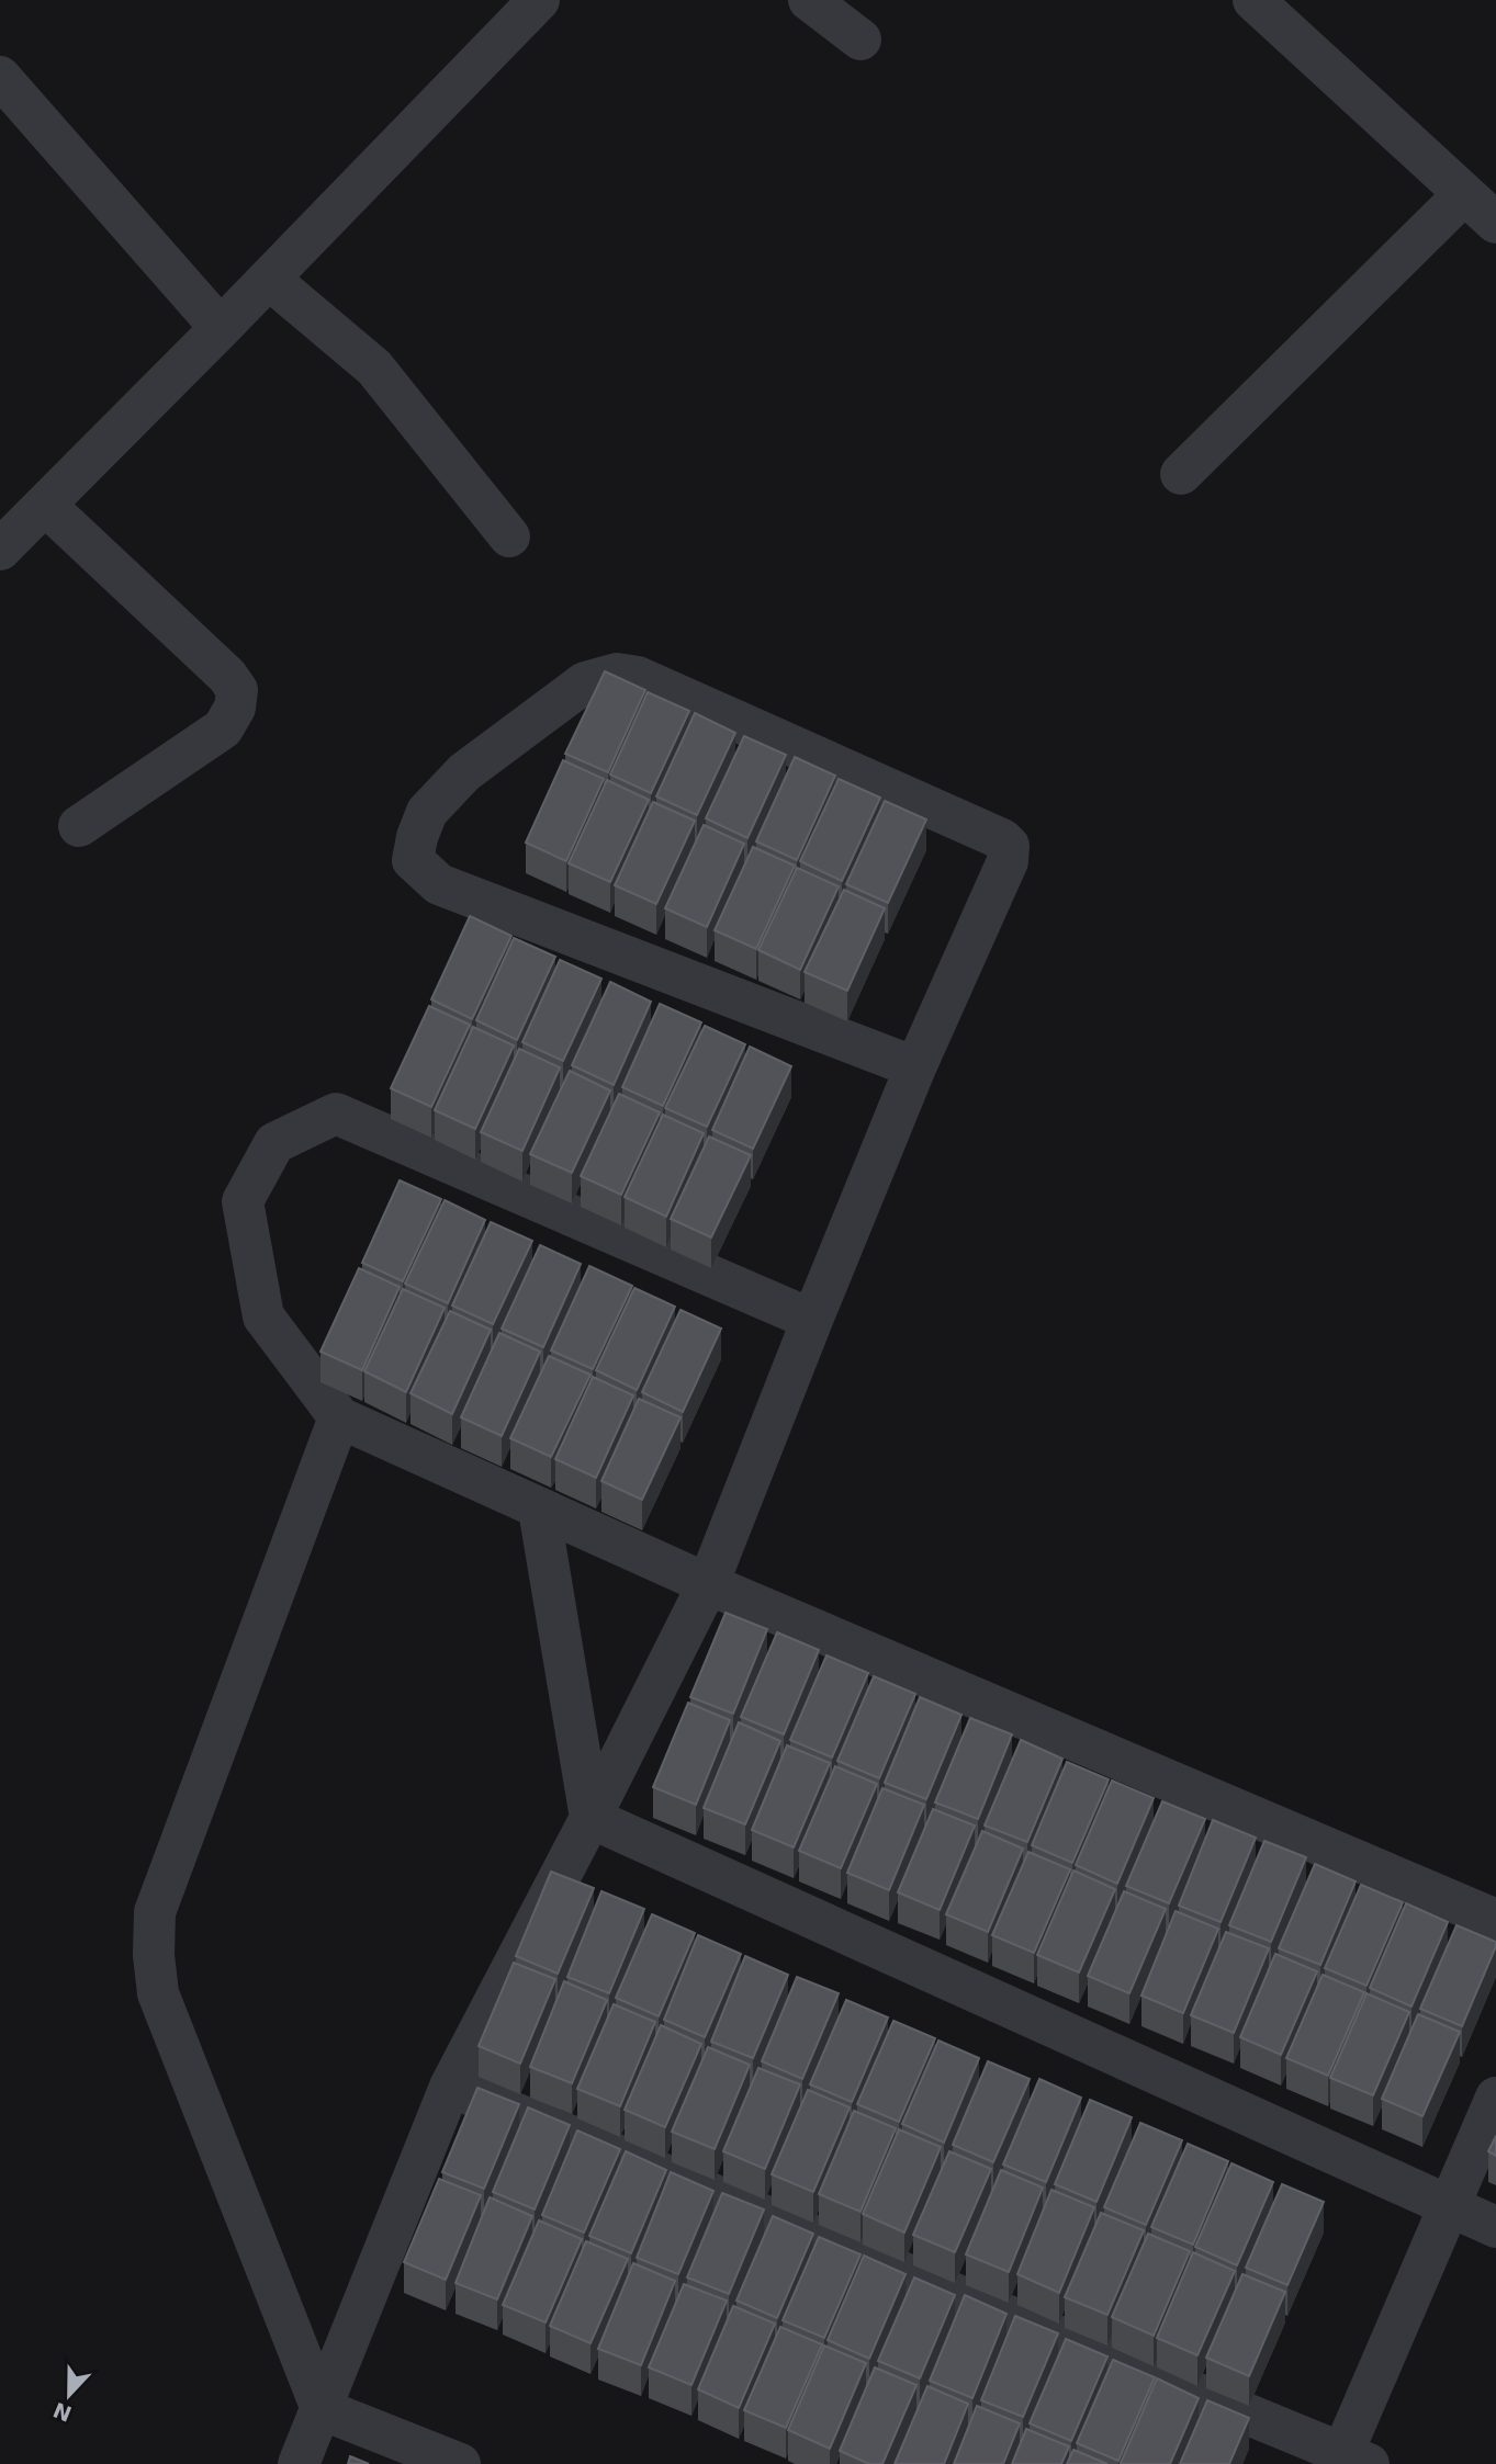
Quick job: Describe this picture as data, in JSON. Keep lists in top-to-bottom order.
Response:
{
  "north": "bottom"
}
